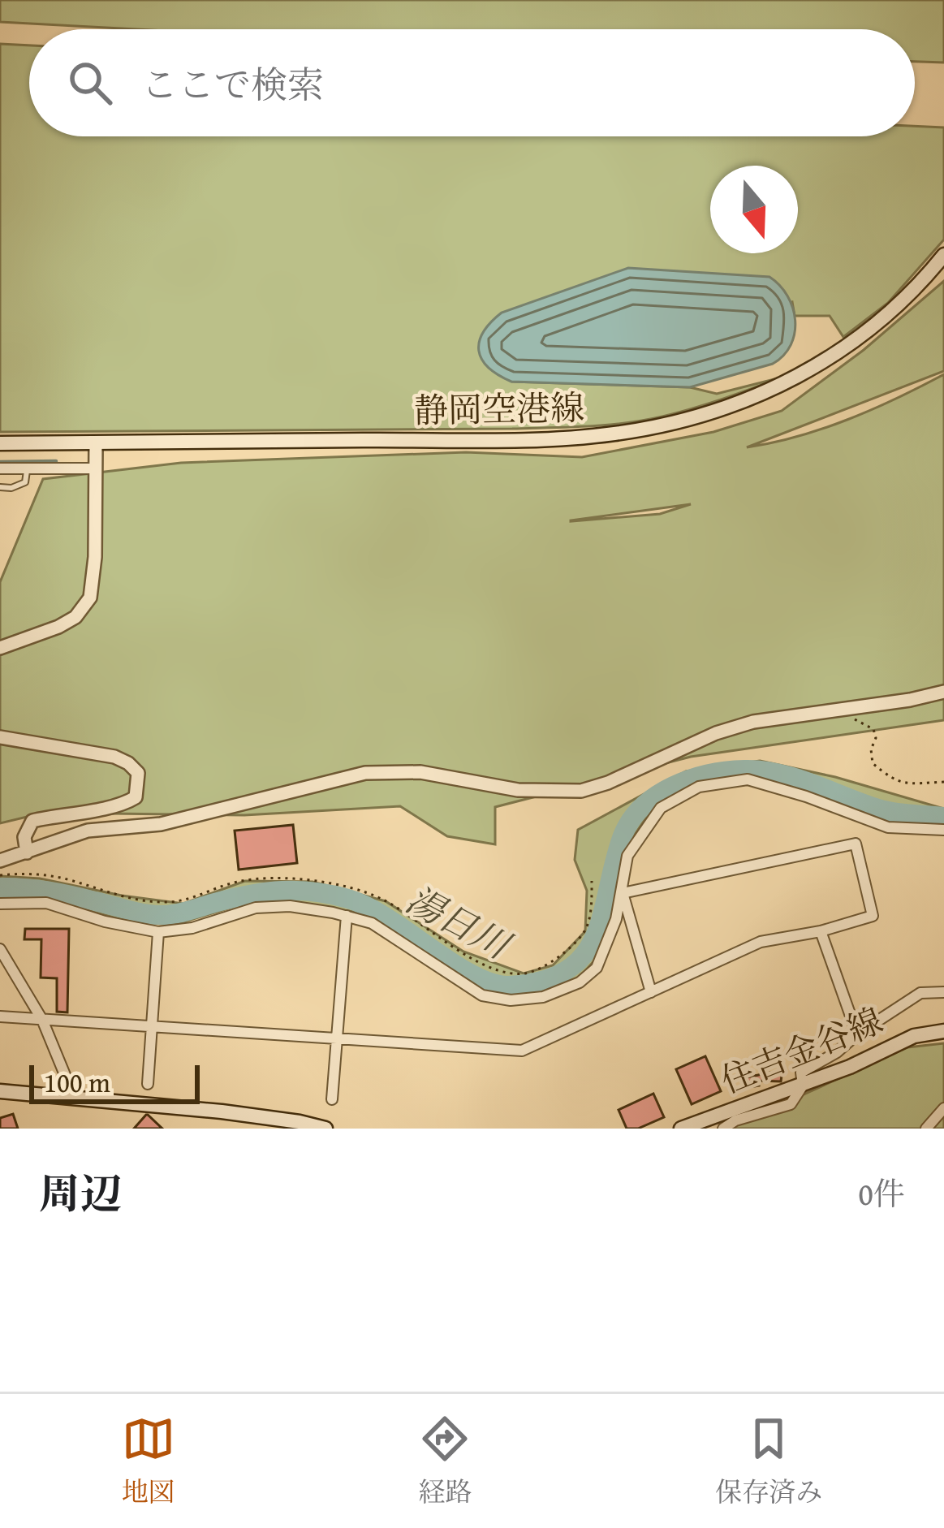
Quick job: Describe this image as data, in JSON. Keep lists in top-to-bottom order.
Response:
{
  "streets": {
    "main road": ["静岡空港線", "住吉金谷線"]
  },
  "water": ["湯日川"],
  "scale_bar": "100 m",
  "north": "bottom",
  "page": {
    "search": "ここで検索",
    "scale": "100 m",
    "heading": ["周辺", "0件"],
    "nav": ["地図", "経路", "保存済み"]
  }
}
